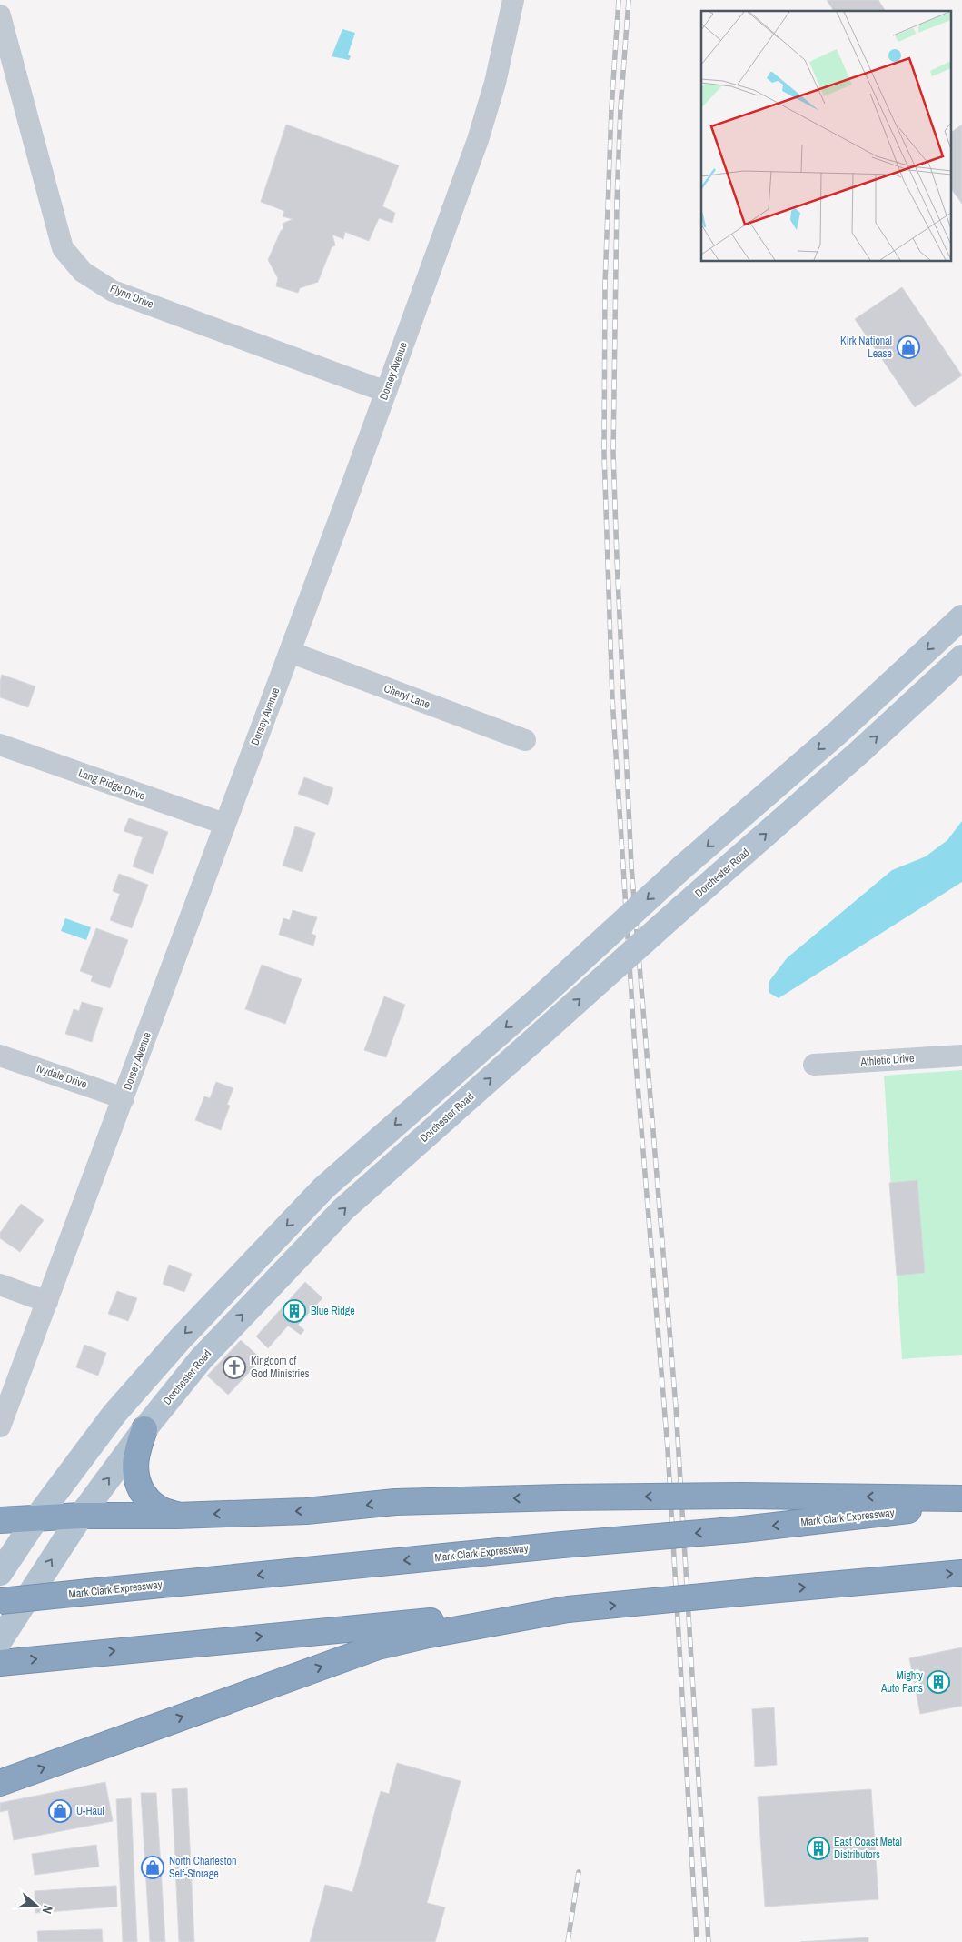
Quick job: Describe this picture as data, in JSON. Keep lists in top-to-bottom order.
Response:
{
  "streets": {
    "highway": ["Mark Clark Expressway"],
    "main road": ["Dorchester Road"],
    "street": [
      "Flynn Drive",
      "Dorsey Avenue",
      "Cheryl Lane",
      "Lang Ridge Drive",
      "Athletic Drive",
      "Ivydale Drive"
    ]
  },
  "crossings": [
    ["Flynn Drive", "Dorsey Avenue"],
    ["Dorsey Avenue", "Cheryl Lane"],
    ["Dorsey Avenue", "Lang Ridge Drive"],
    ["Dorsey Avenue", "Ivydale Drive"]
  ],
  "places": {
    "shop": ["Kirk National Lease", "U-Haul", "North Charleston Self-Storage"],
    "building": ["Blue Ridge", "Mighty Auto Parts", "East Coast Metal Distributors"],
    "church": ["Kingdom of God Ministries"]
  },
  "north": "right"
}
